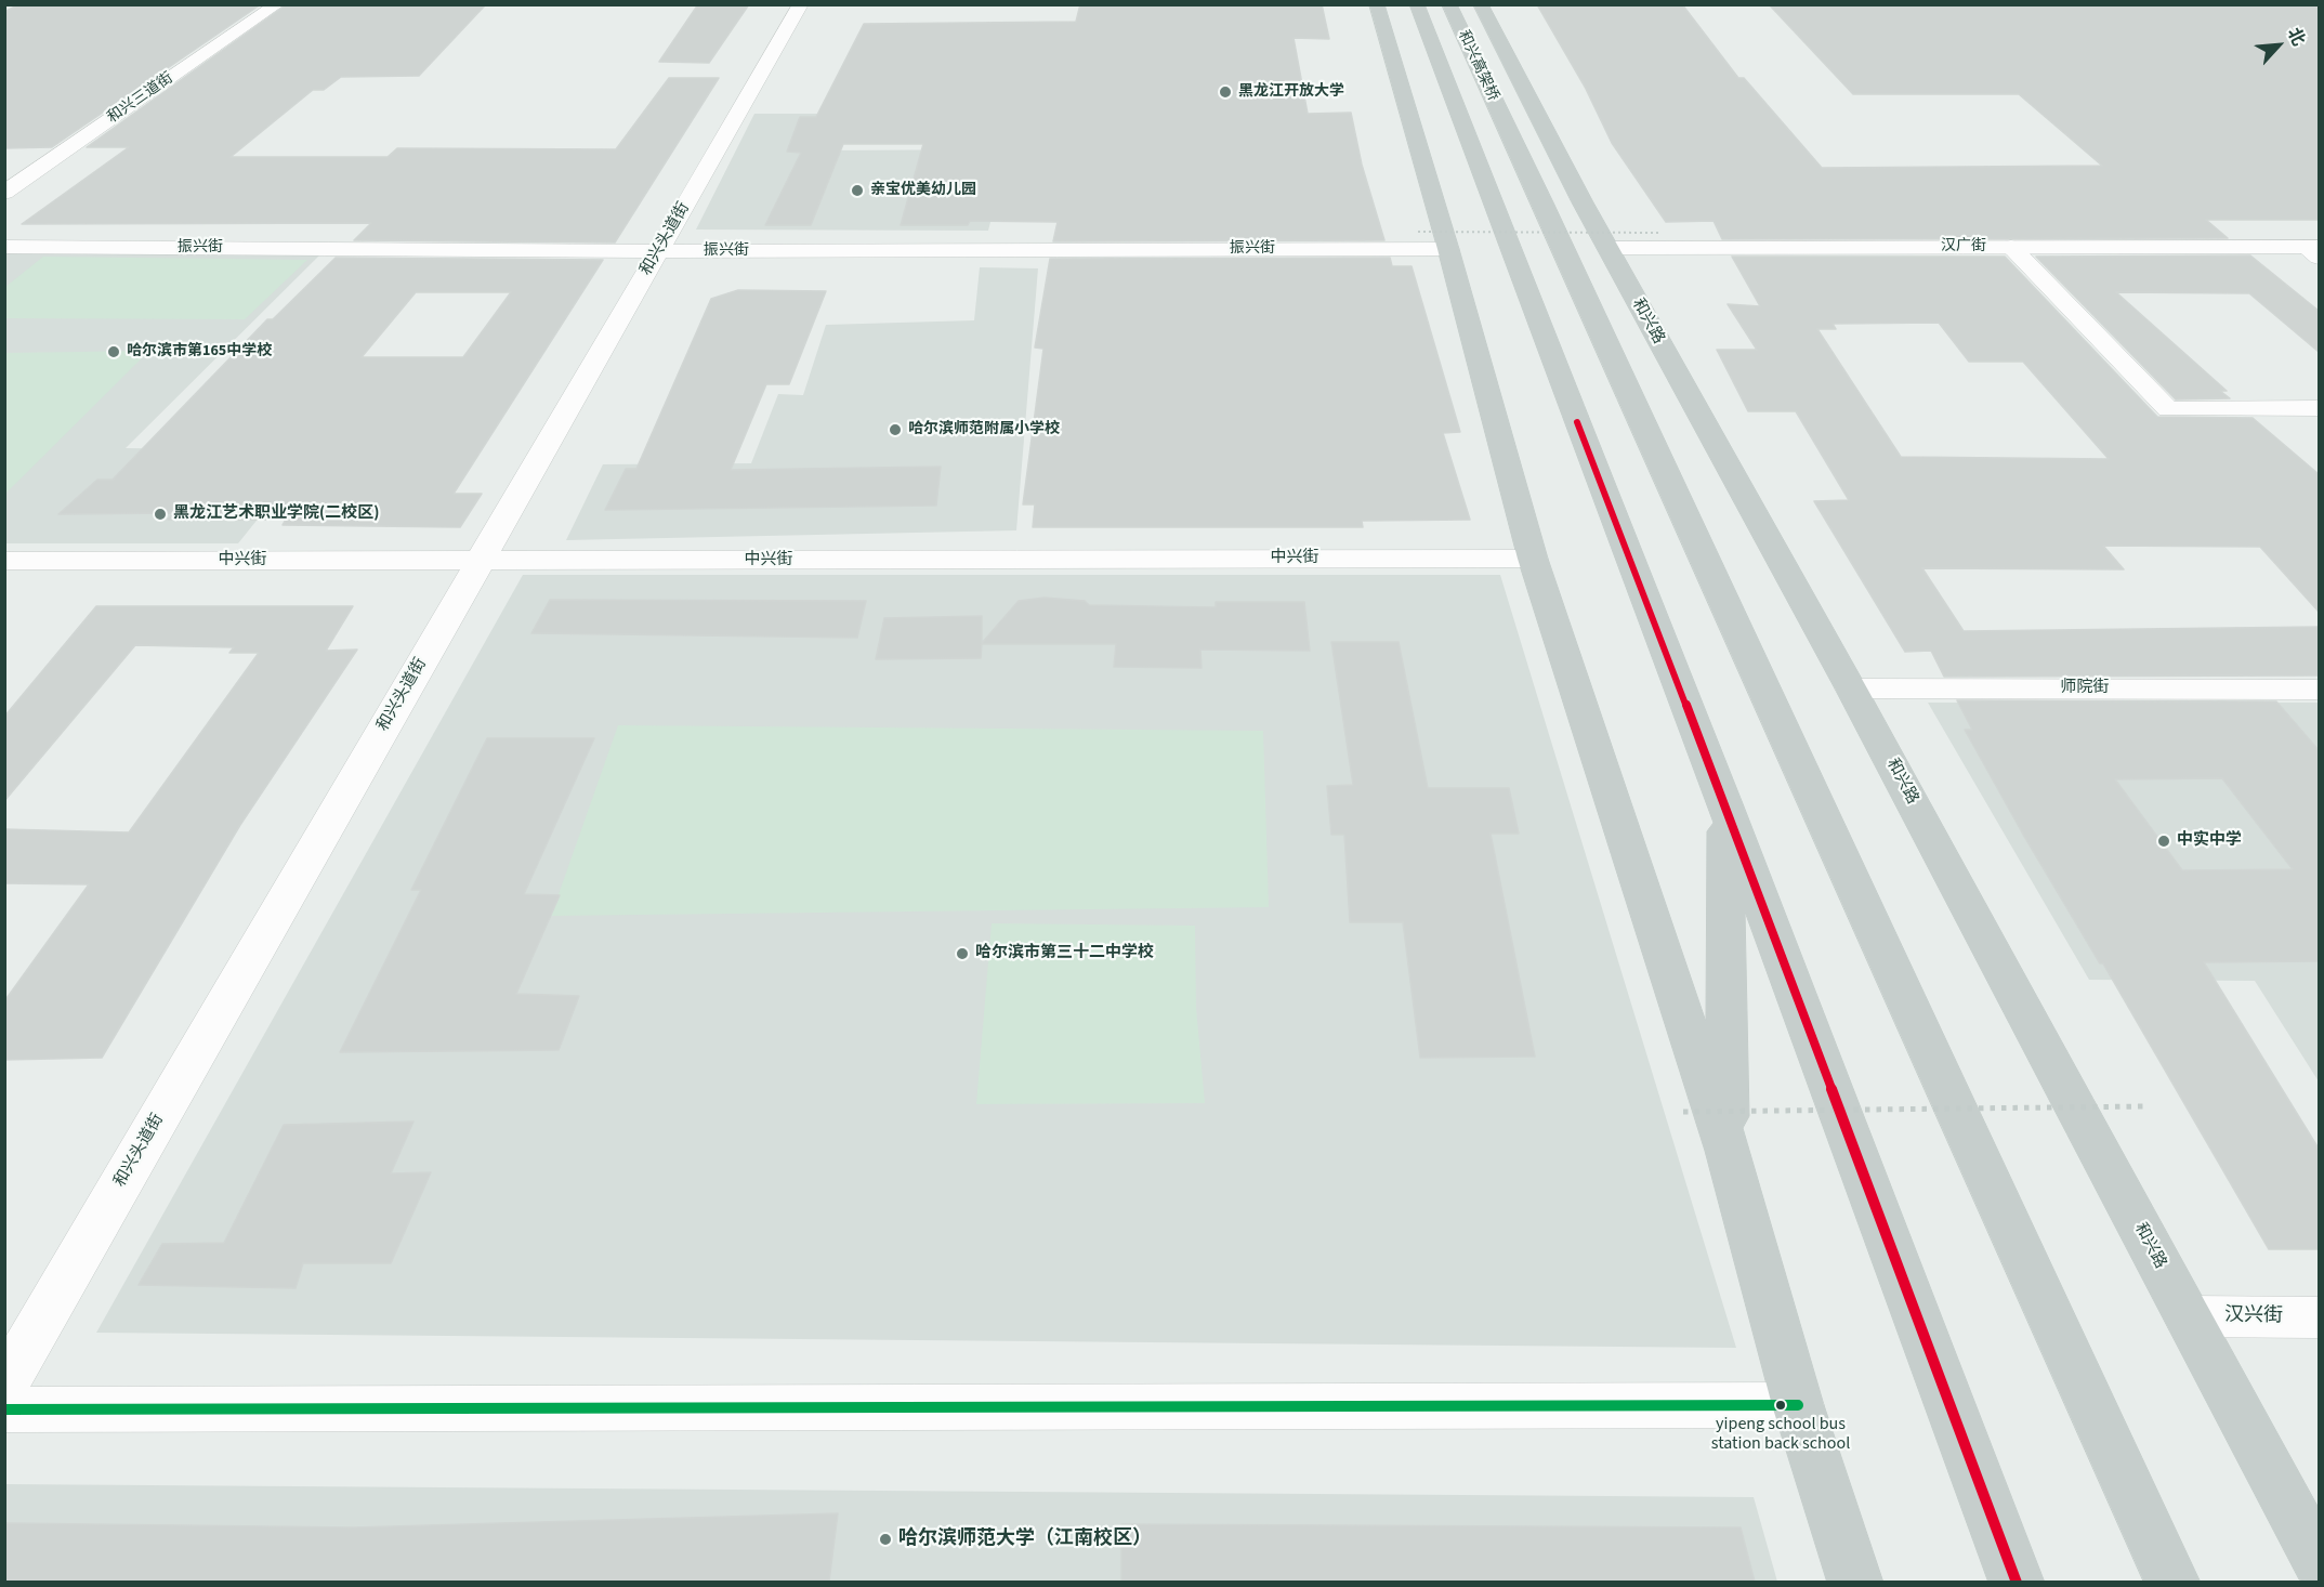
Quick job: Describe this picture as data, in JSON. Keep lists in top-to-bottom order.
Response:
{
  "streets": {
    "highway": ["和兴高架桥", "和兴路"],
    "street": [
      "和兴三道街",
      "和兴头道街",
      "汉广街",
      "振兴街",
      "中兴街",
      "师院街",
      "汉兴街"
    ]
  },
  "crossings": [
    ["和兴头道街", "振兴街"],
    ["和兴头道街", "中兴街"],
    ["汉广街", "和兴路"],
    ["和兴路", "师院街"],
    ["和兴路", "汉兴街"]
  ],
  "places": [
    "黑龙江开放大学",
    "亲宝优美幼儿园",
    "哈尔滨市第165中学校",
    "哈尔滨师范附属小学校",
    "黑龙江艺术职业学院(二校区)",
    "中实中学",
    "哈尔滨市第三十二中学校",
    "yipeng school bus station back school",
    "哈尔滨师范大学（江南校区）"
  ],
  "north": "top right"
}
